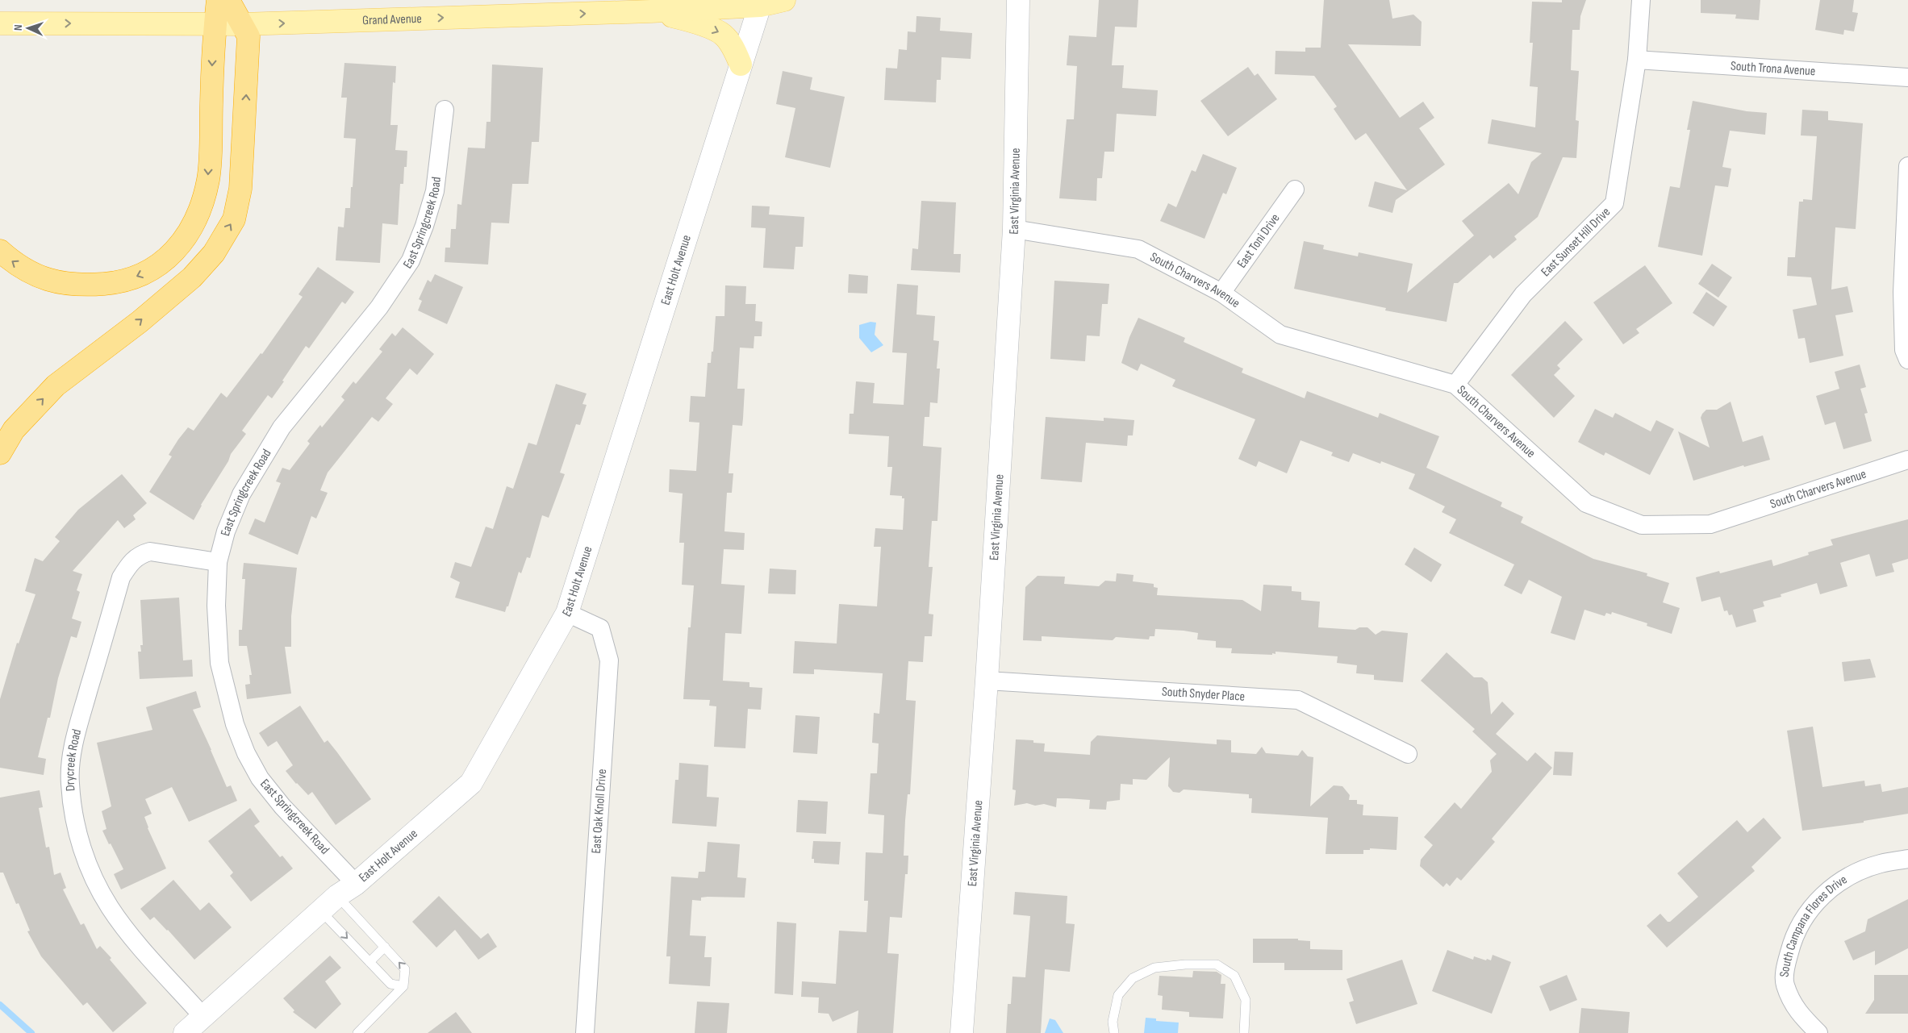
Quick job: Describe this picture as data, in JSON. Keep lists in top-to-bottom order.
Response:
{
  "streets": {
    "main road": ["Grand Avenue"],
    "street": [
      "South Trona Avenue",
      "East Virginia Avenue",
      "East Springcreek Road",
      "East Toni Drive",
      "East Sunset Hill Drive",
      "East Holt Avenue",
      "South Charvers Avenue",
      "South Snyder Place",
      "Drycreek Road",
      "East Oak Knoll Drive",
      "South Campana Flores Drive"
    ]
  },
  "crossings": [
    ["Grand Avenue", "East Holt Avenue"],
    ["South Trona Avenue", "East Sunset Hill Drive"],
    ["East Virginia Avenue", "South Charvers Avenue"],
    ["East Virginia Avenue", "South Snyder Place"],
    ["East Springcreek Road", "East Holt Avenue"],
    ["East Springcreek Road", "Drycreek Road"],
    ["East Toni Drive", "South Charvers Avenue"],
    ["East Sunset Hill Drive", "South Charvers Avenue"],
    ["East Holt Avenue", "Drycreek Road"],
    ["East Holt Avenue", "East Oak Knoll Drive"]
  ],
  "one_way": ["Grand Avenue"],
  "north": "left"
}
